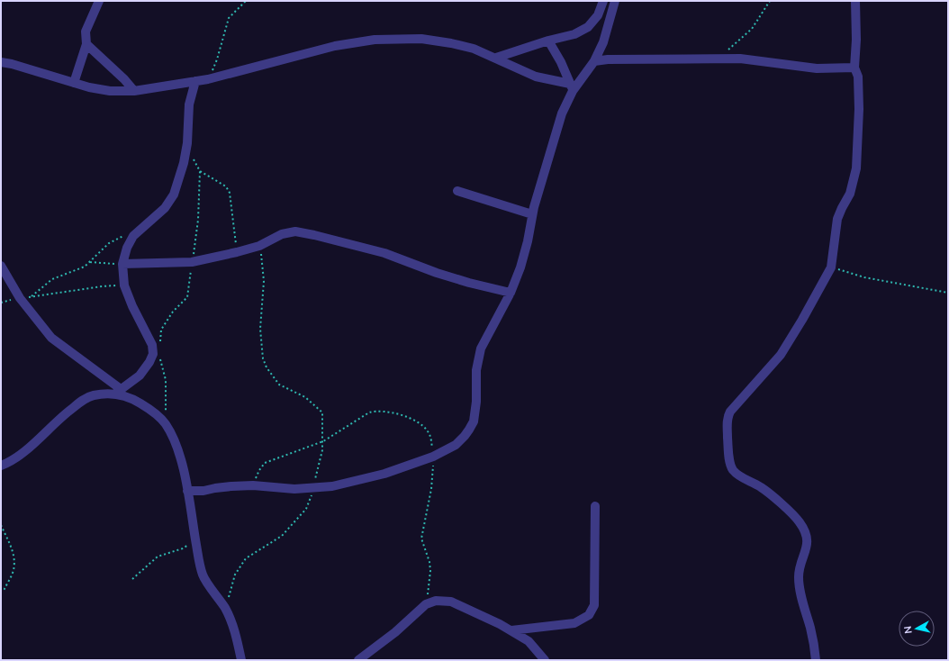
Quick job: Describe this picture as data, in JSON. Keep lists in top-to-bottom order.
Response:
{
  "north": "left"
}
